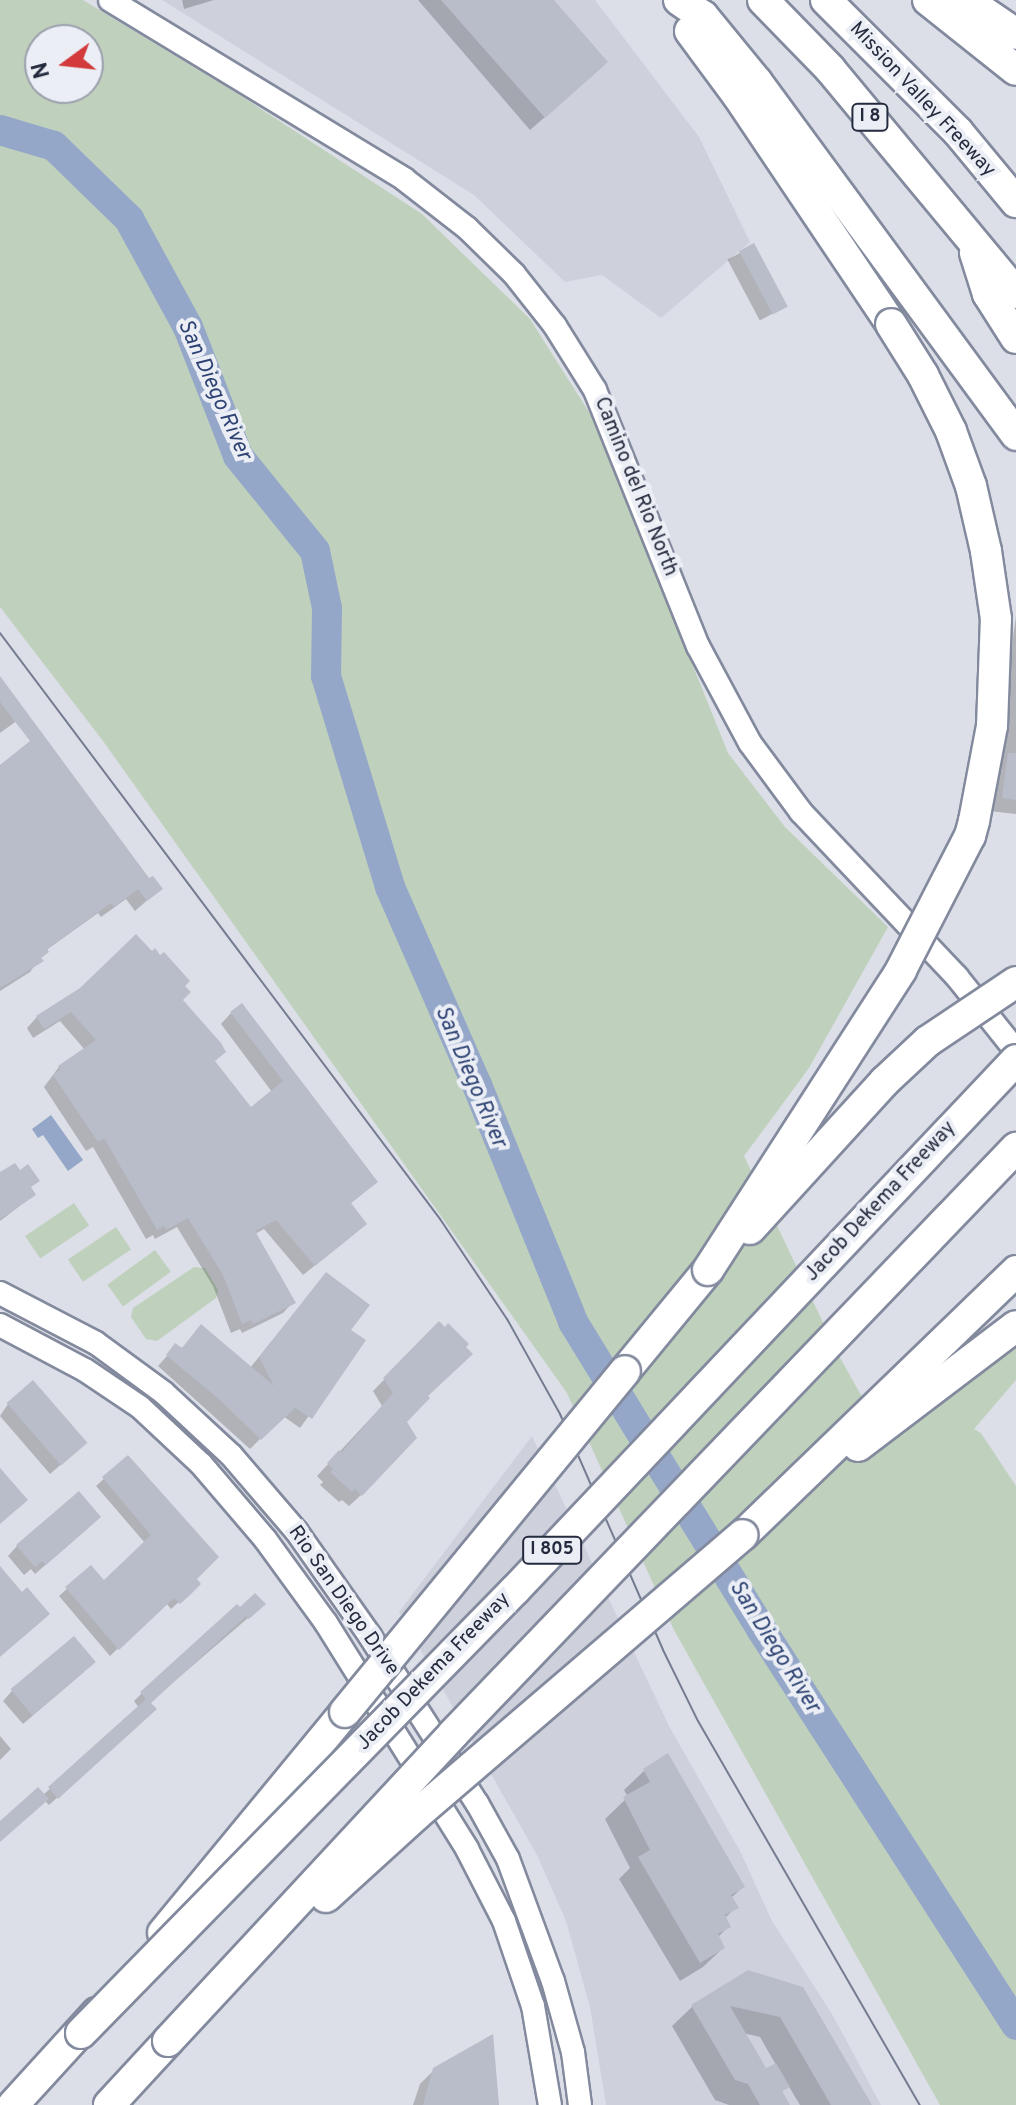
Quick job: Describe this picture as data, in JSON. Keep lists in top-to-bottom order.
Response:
{
  "streets": {
    "highway": [
      "Mission Valley Freeway",
      "I 8",
      "Jacob Dekema Freeway",
      "I 805"
    ],
    "main road": ["Camino del Rio North", "Rio San Diego Drive"]
  },
  "water": ["San Diego River"],
  "north": "left"
}
